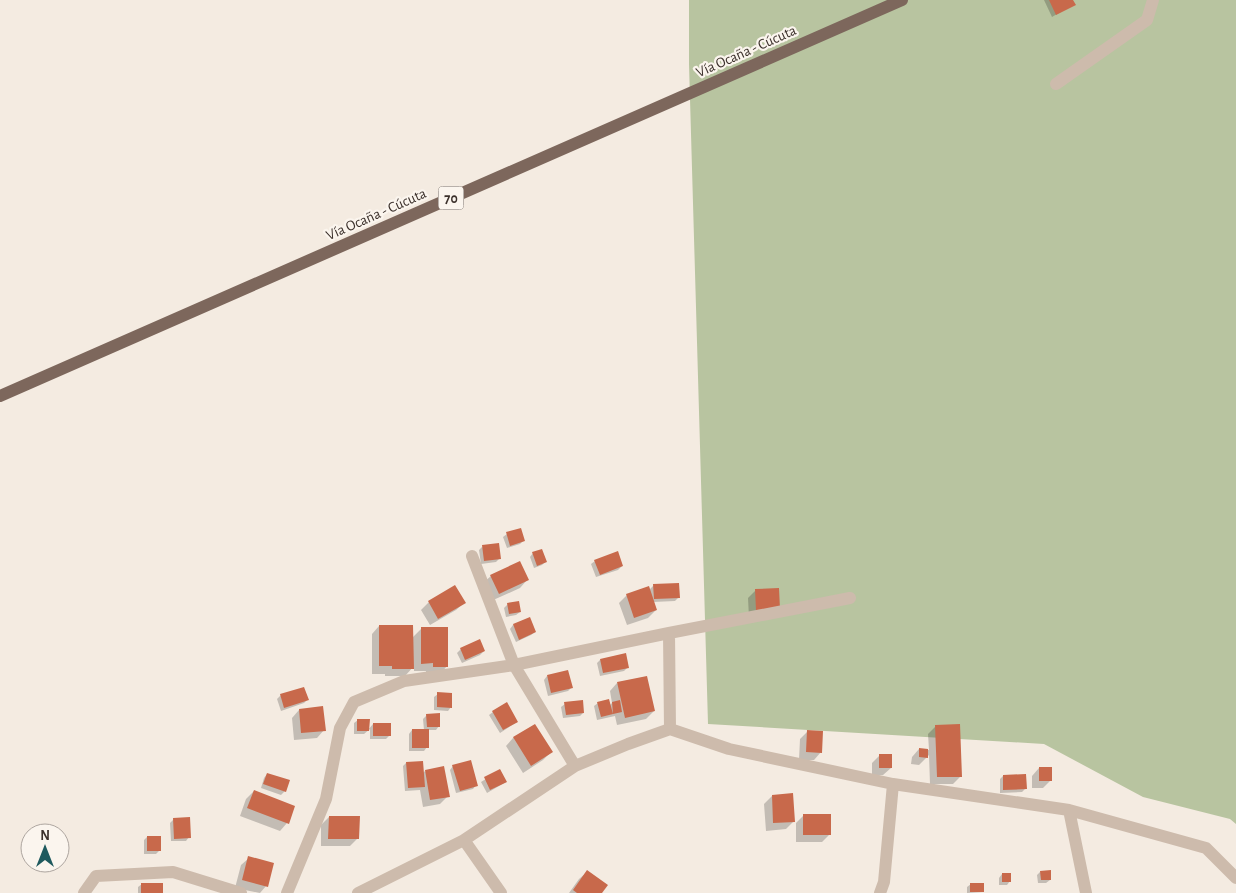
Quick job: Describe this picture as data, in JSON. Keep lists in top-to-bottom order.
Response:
{
  "streets": {
    "main road": ["Vía Ocaña - Cúcuta", "70"]
  },
  "north": "top"
}
